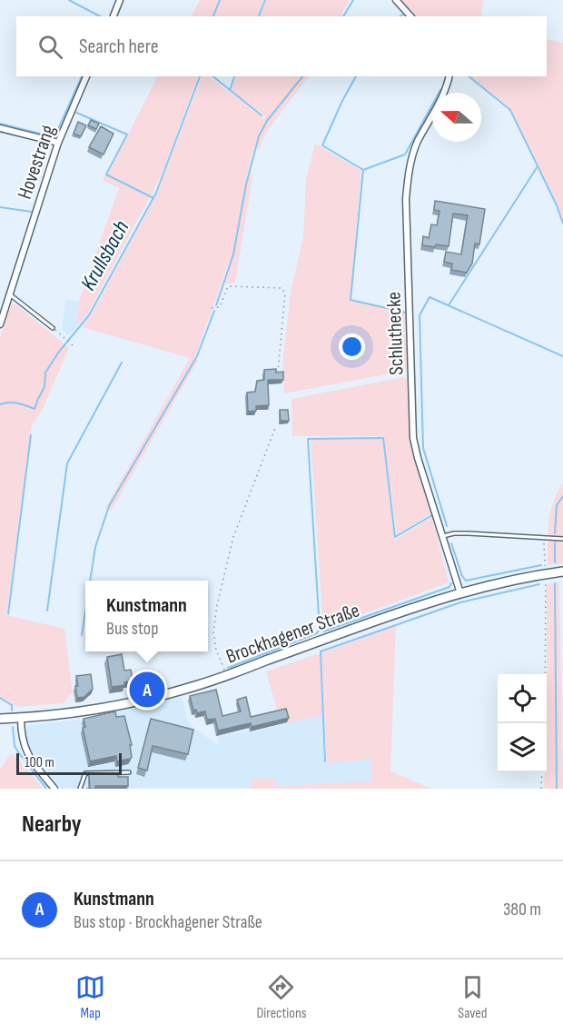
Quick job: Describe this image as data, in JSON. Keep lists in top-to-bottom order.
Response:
{
  "streets": {
    "main road": ["Brockhagener Straße"],
    "street": ["Hovestrang", "Schluthecke"]
  },
  "crossings": [
    ["Schluthecke", "Brockhagener Straße"]
  ],
  "water": ["Krullsbach"],
  "scale_bar": "100 m",
  "north": "left",
  "page": {
    "search": "Search here",
    "popup": ["Kunstmann", "Bus stop"],
    "pins": "A",
    "scale": "100 m",
    "heading": "Nearby",
    "list": [
      {
        "mark": "A",
        "name": "Kunstmann",
        "note": "Bus stop · Brockhagener Straße",
        "value": "380 m"
      }
    ],
    "nav": ["Map", "Directions", "Saved"]
  }
}
